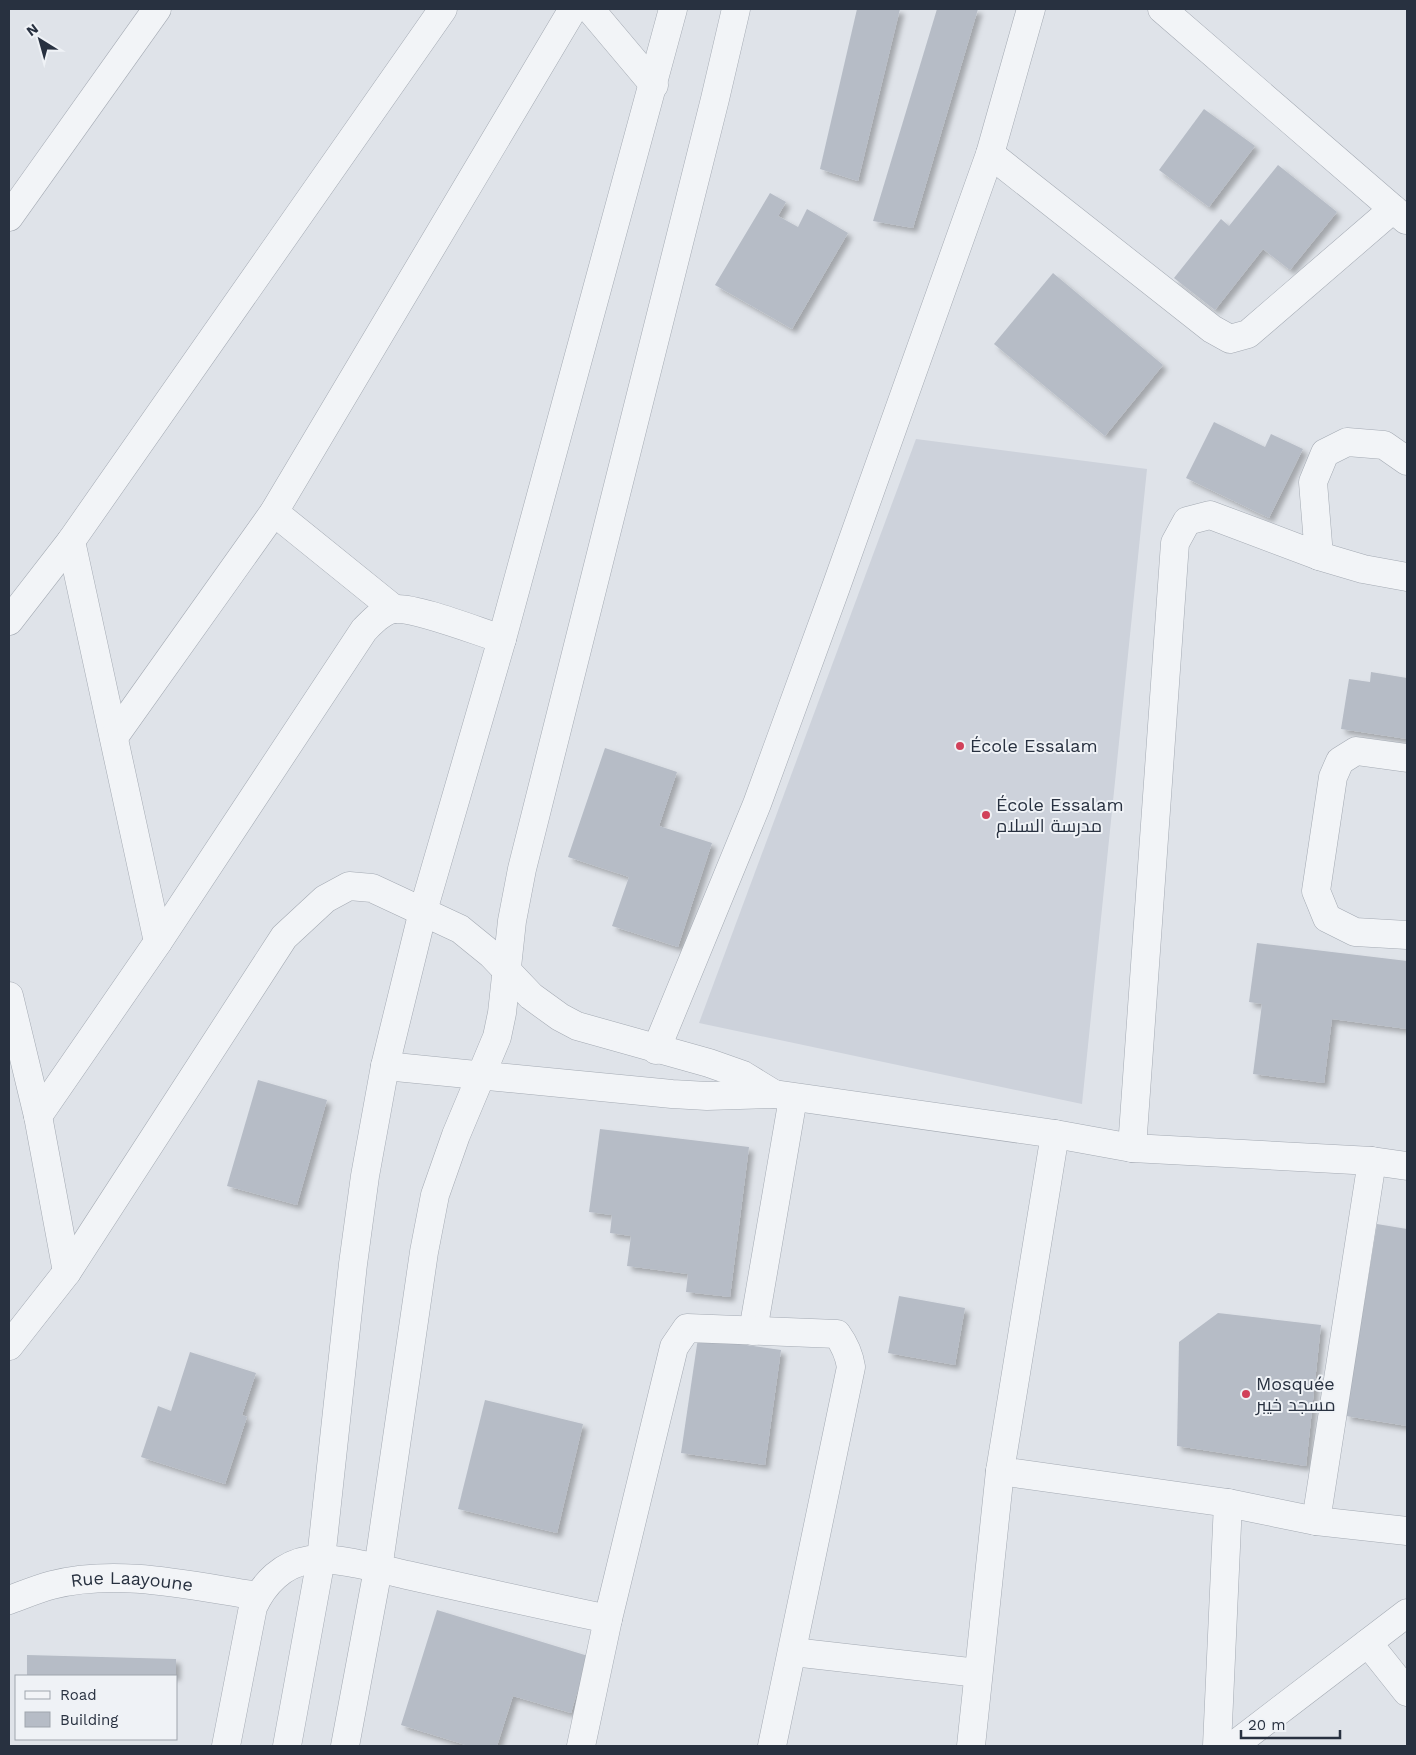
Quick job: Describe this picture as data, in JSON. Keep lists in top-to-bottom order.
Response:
{
  "streets": {
    "street": ["Rue Laayoune"]
  },
  "places": ["École Essalam", "École Essalam مدرسة السلام", "Mosquée مسجد خيبر"],
  "legend": ["Road", "Building"],
  "scale_bar": "20 m",
  "north": "top left"
}
